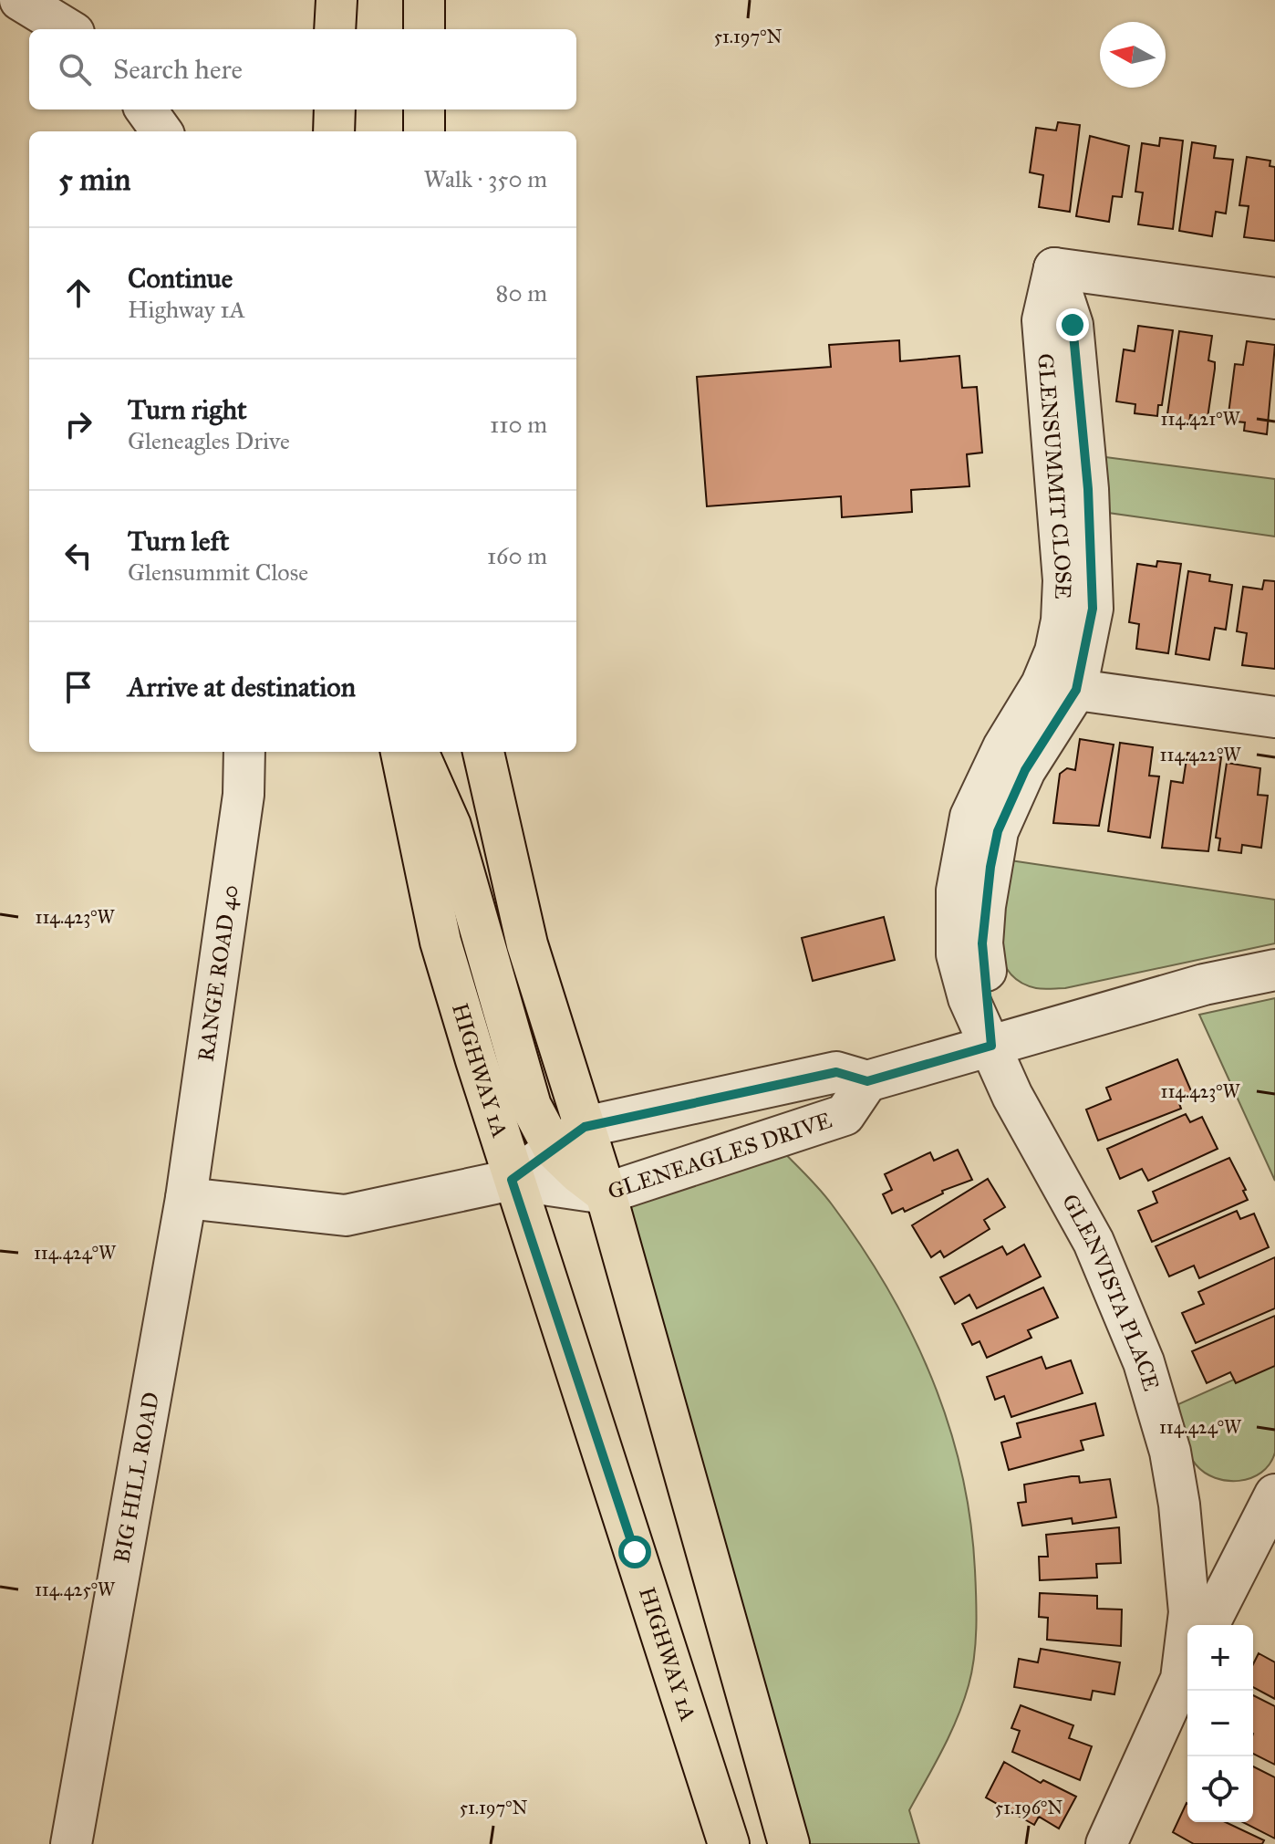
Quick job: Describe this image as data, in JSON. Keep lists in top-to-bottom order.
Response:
{
  "streets": {
    "main road": ["HIGHWAY 1A"],
    "street": [
      "GLENSUMMIT CLOSE",
      "RANGE ROAD 40",
      "GLENEAGLES DRIVE",
      "GLENVISTA PLACE",
      "BIG HILL ROAD"
    ]
  },
  "crossings": [
    ["GLENSUMMIT CLOSE", "GLENEAGLES DRIVE"],
    ["GLENSUMMIT CLOSE", "GLENVISTA PLACE"],
    ["RANGE ROAD 40", "GLENEAGLES DRIVE"],
    ["RANGE ROAD 40", "BIG HILL ROAD"],
    ["HIGHWAY 1A", "GLENEAGLES DRIVE"],
    ["GLENEAGLES DRIVE", "GLENVISTA PLACE"],
    ["GLENEAGLES DRIVE", "BIG HILL ROAD"]
  ],
  "north": "left",
  "page": {
    "search": "Search here",
    "heading": ["5 min", "Walk · 350 m"],
    "list": [
      ["Continue", "Highway 1A", "80 m"],
      ["Turn right", "Gleneagles Drive", "110 m"],
      ["Turn left", "Glensummit Close", "160 m"],
      "Arrive at destination"
    ],
    "map_buttons": ["+", "−"]
  },
  "coordinates": [
    "51.197°N",
    "114.421°W",
    "114.422°W",
    "114.423°W",
    "114.424°W",
    "114.425°W",
    "51.196°N"
  ]
}
